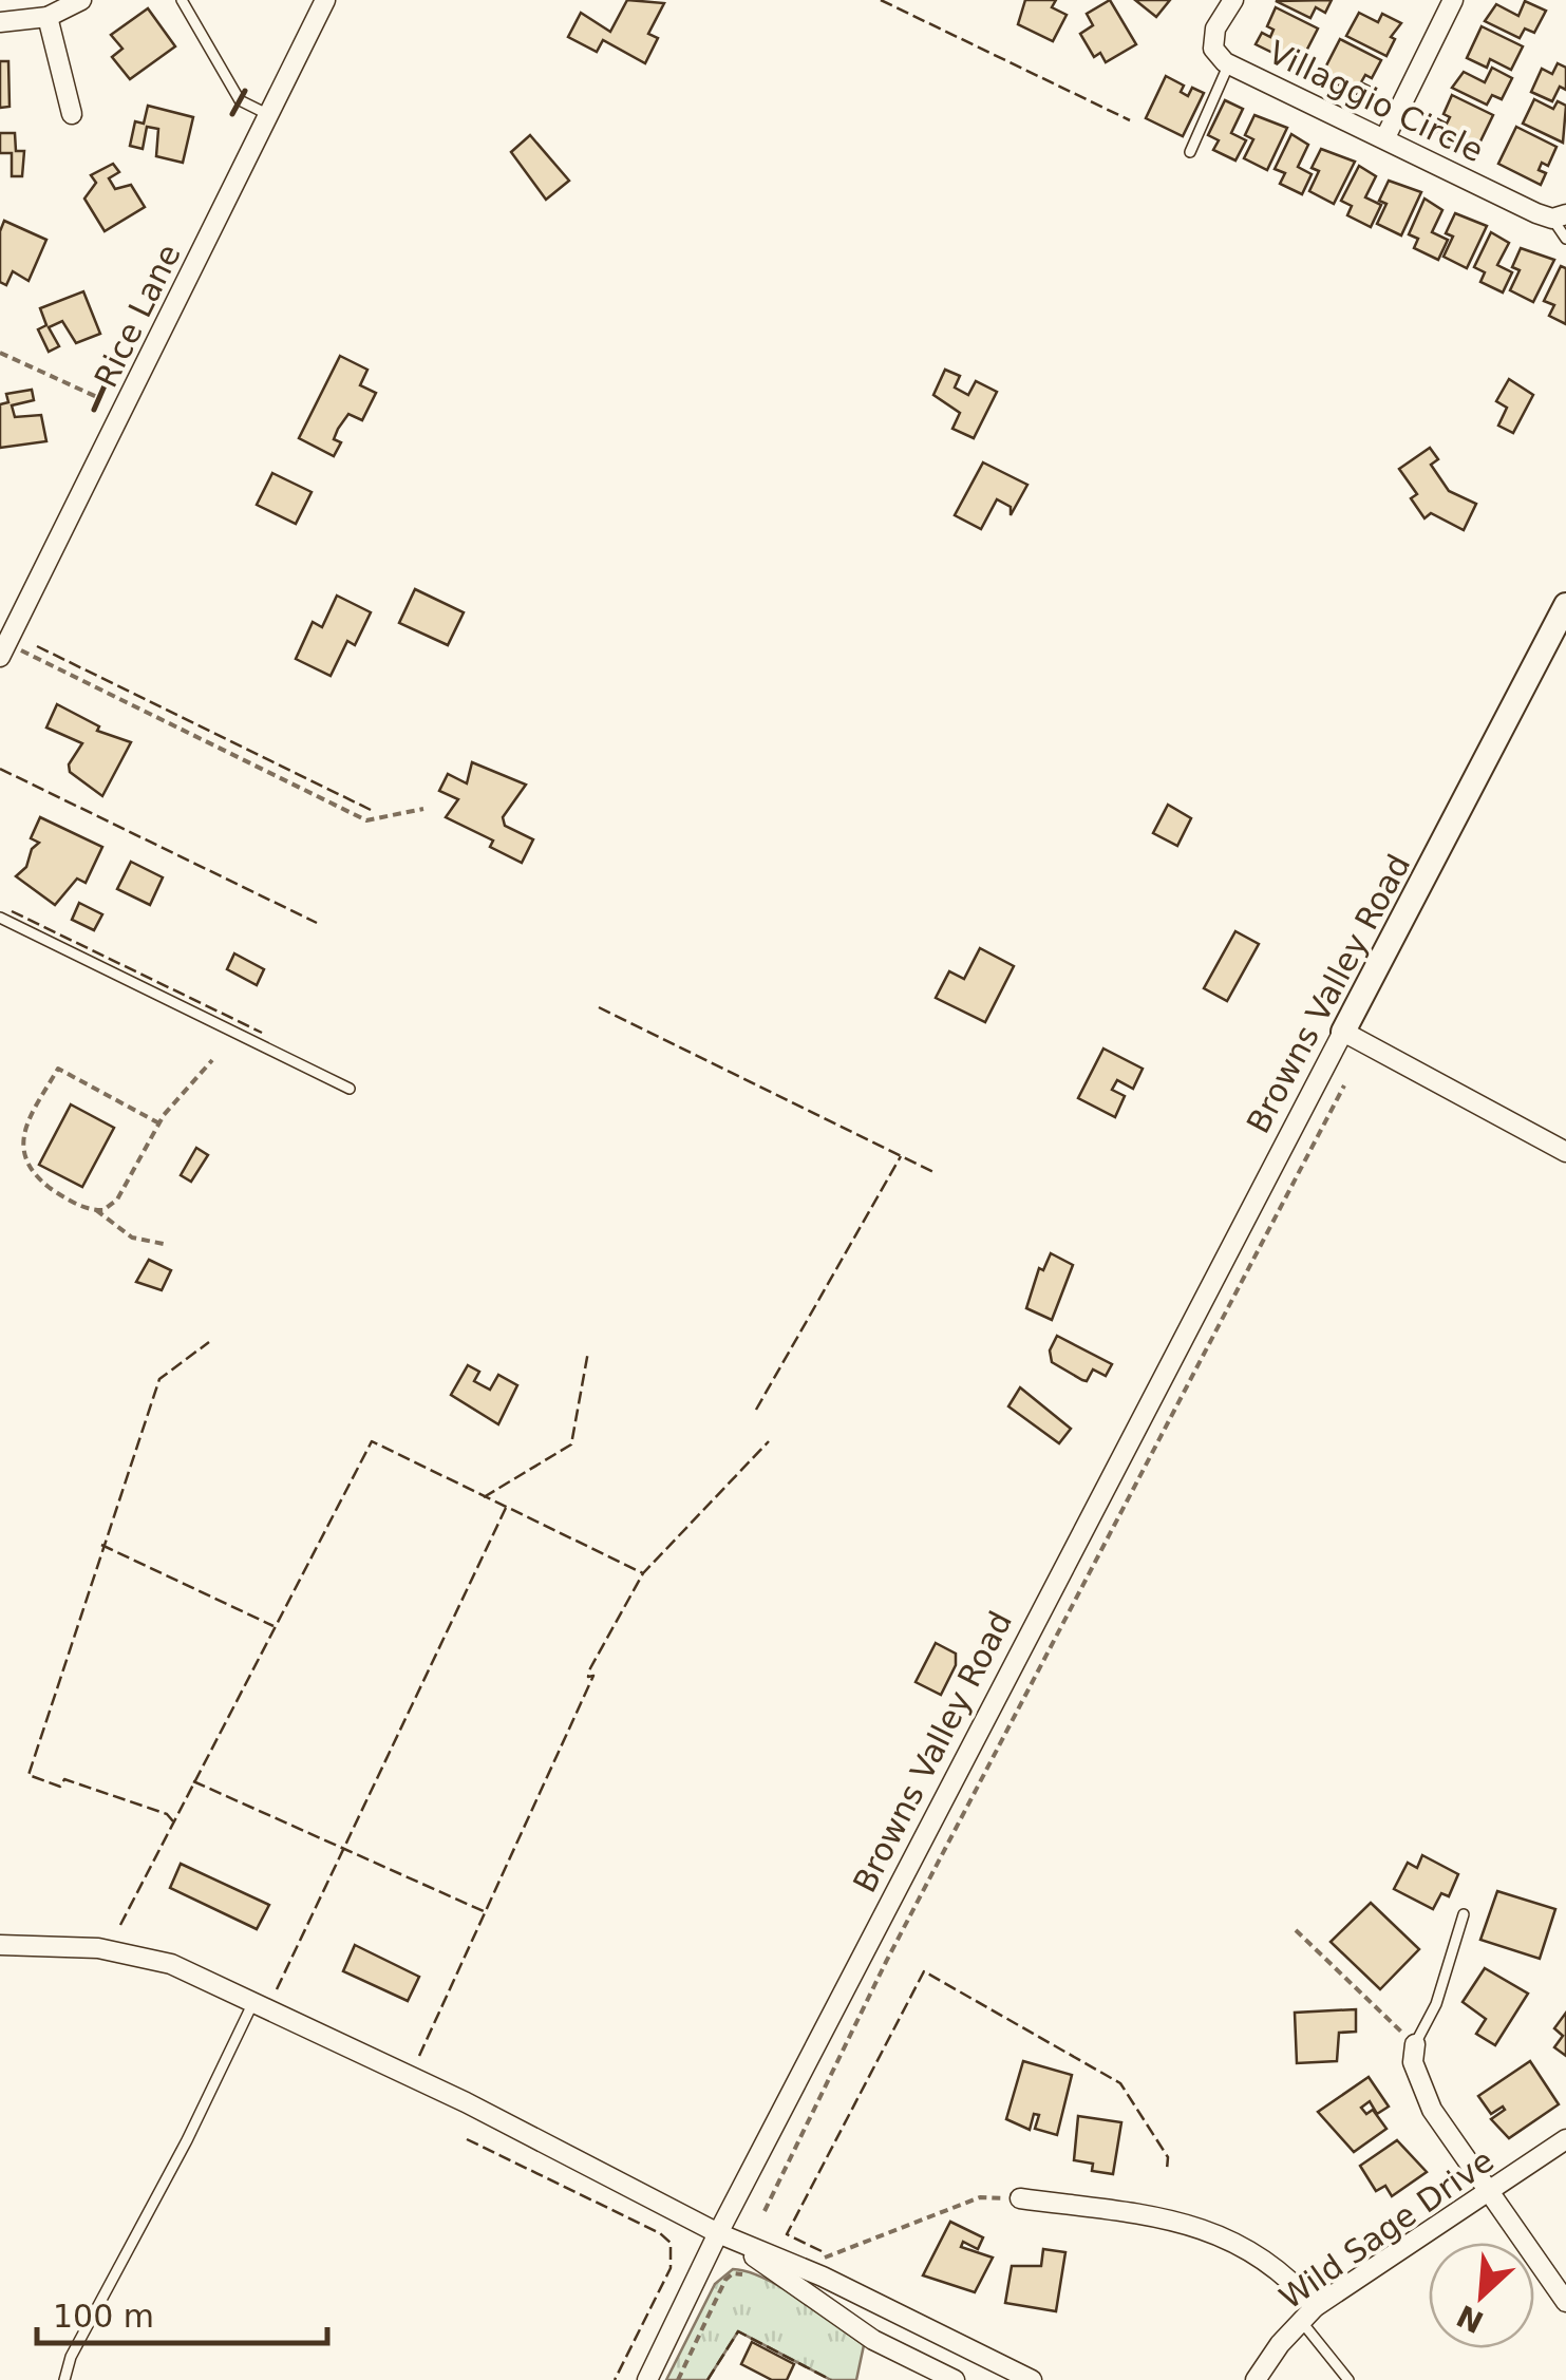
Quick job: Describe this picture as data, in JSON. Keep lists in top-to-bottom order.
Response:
{
  "streets": {
    "street": [
      "Villaggio Circle",
      "Rice Lane",
      "Browns Valley Road",
      "Wild Sage Drive"
    ]
  },
  "scale_bar": "100 m",
  "north": "bottom left"
}
